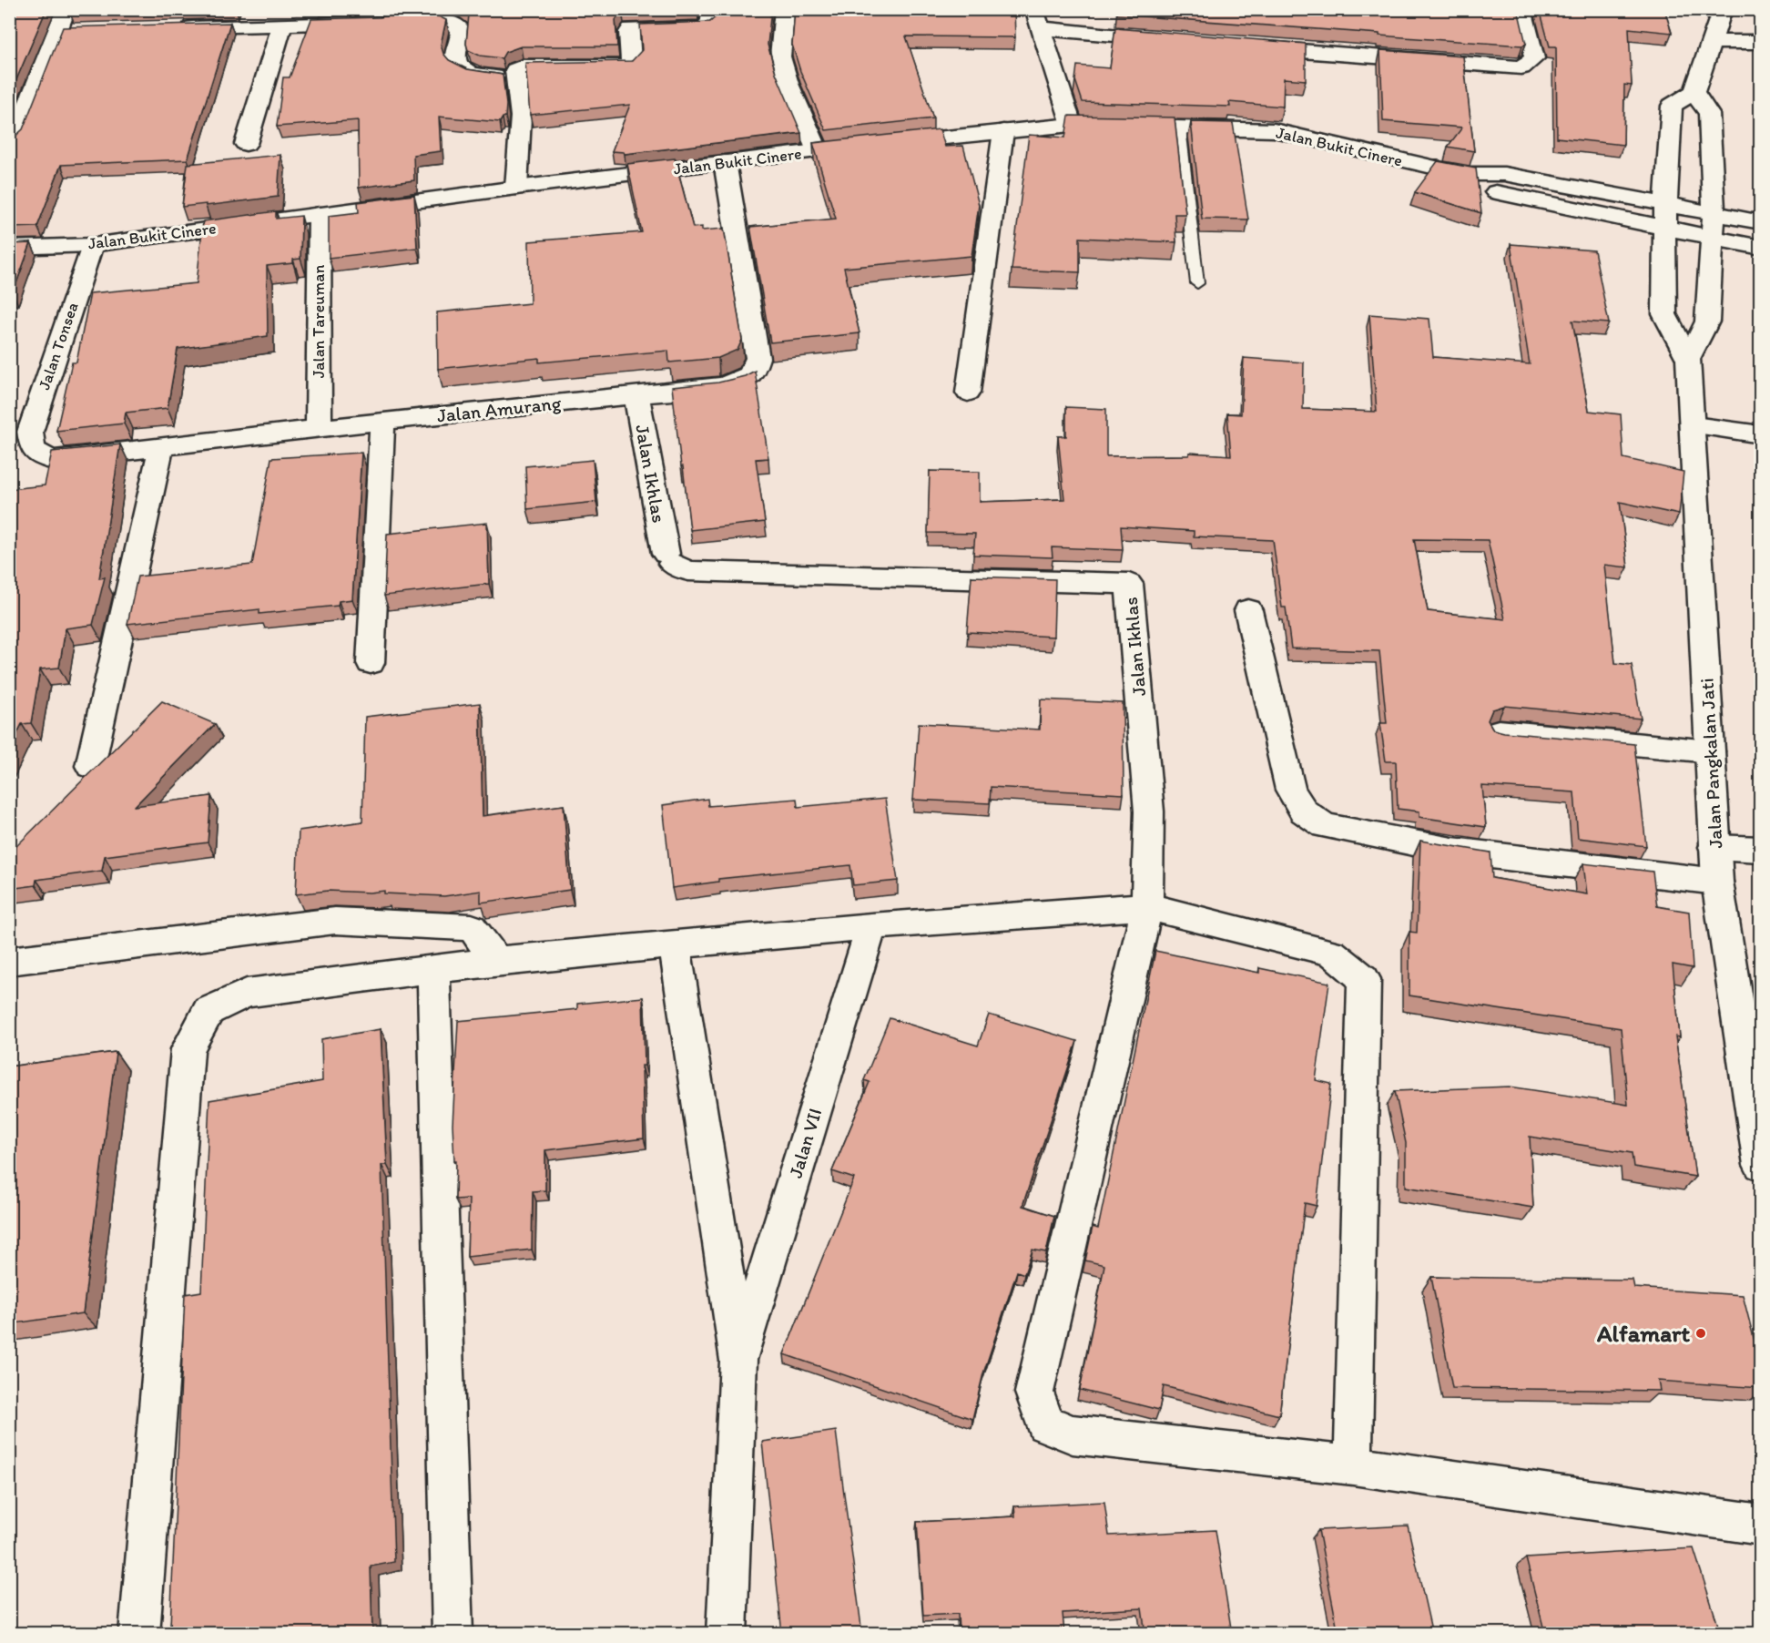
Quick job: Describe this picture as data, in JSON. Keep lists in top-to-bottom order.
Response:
{
  "streets": {
    "street": [
      "Jalan Bukit Cinere",
      "Jalan Tareuman",
      "Jalan Tonsea",
      "Jalan Amurang",
      "Jalan Ikhlas",
      "Jalan Pangkalan Jati",
      "Jalan VII"
    ]
  },
  "crossings": [
    ["Jalan Bukit Cinere", "Jalan Tareuman"],
    ["Jalan Bukit Cinere", "Jalan Tonsea"],
    ["Jalan Bukit Cinere", "Jalan Amurang"],
    ["Jalan Bukit Cinere", "Jalan Pangkalan Jati"],
    ["Jalan Tareuman", "Jalan Amurang"],
    ["Jalan Tonsea", "Jalan Amurang"],
    ["Jalan Amurang", "Jalan Ikhlas"]
  ],
  "places": ["Alfamart"]
}
